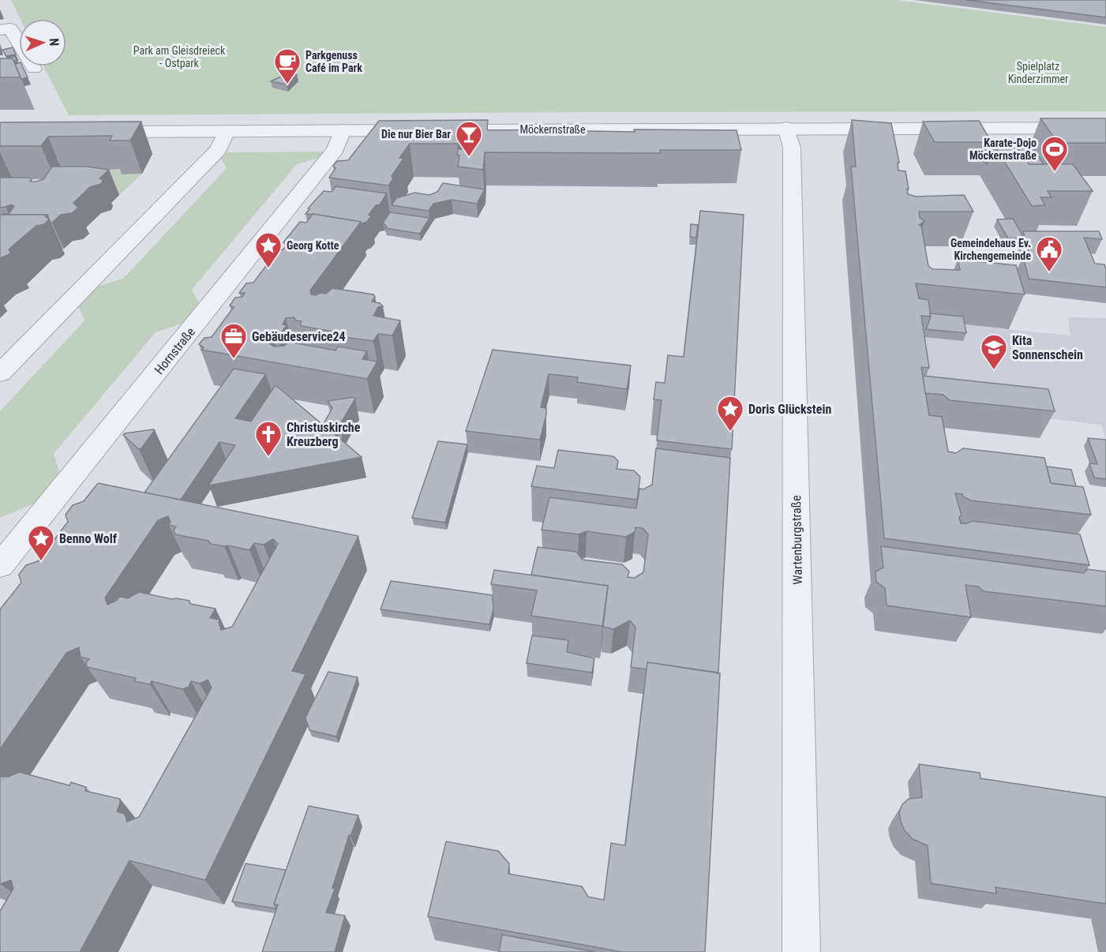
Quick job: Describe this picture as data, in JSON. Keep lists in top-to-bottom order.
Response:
{
  "streets": {
    "street": ["Möckernstraße", "Hornstraße", "Wartenburgstraße"]
  },
  "crossings": [
    ["Möckernstraße", "Wartenburgstraße"]
  ],
  "parks": ["Park am Gleisdreieck - Ostpark", "Spielplatz Kinderzimmer"],
  "places": {
    "cafe": ["Parkgenuss Café im Park"],
    "bar": ["Die nur Bier Bar"],
    "sports": ["Karate-Dojo Möckernstraße"],
    "place": ["Georg Kotte", "Doris Glückstein", "Benno Wolf"],
    "public building": ["Gemeindehaus Ev. Kirchengemeinde"],
    "office": ["Gebäudeservice24"],
    "school or university": ["Kita Sonnenschein"],
    "church": ["Christuskirche Kreuzberg"]
  },
  "north": "right"
}
